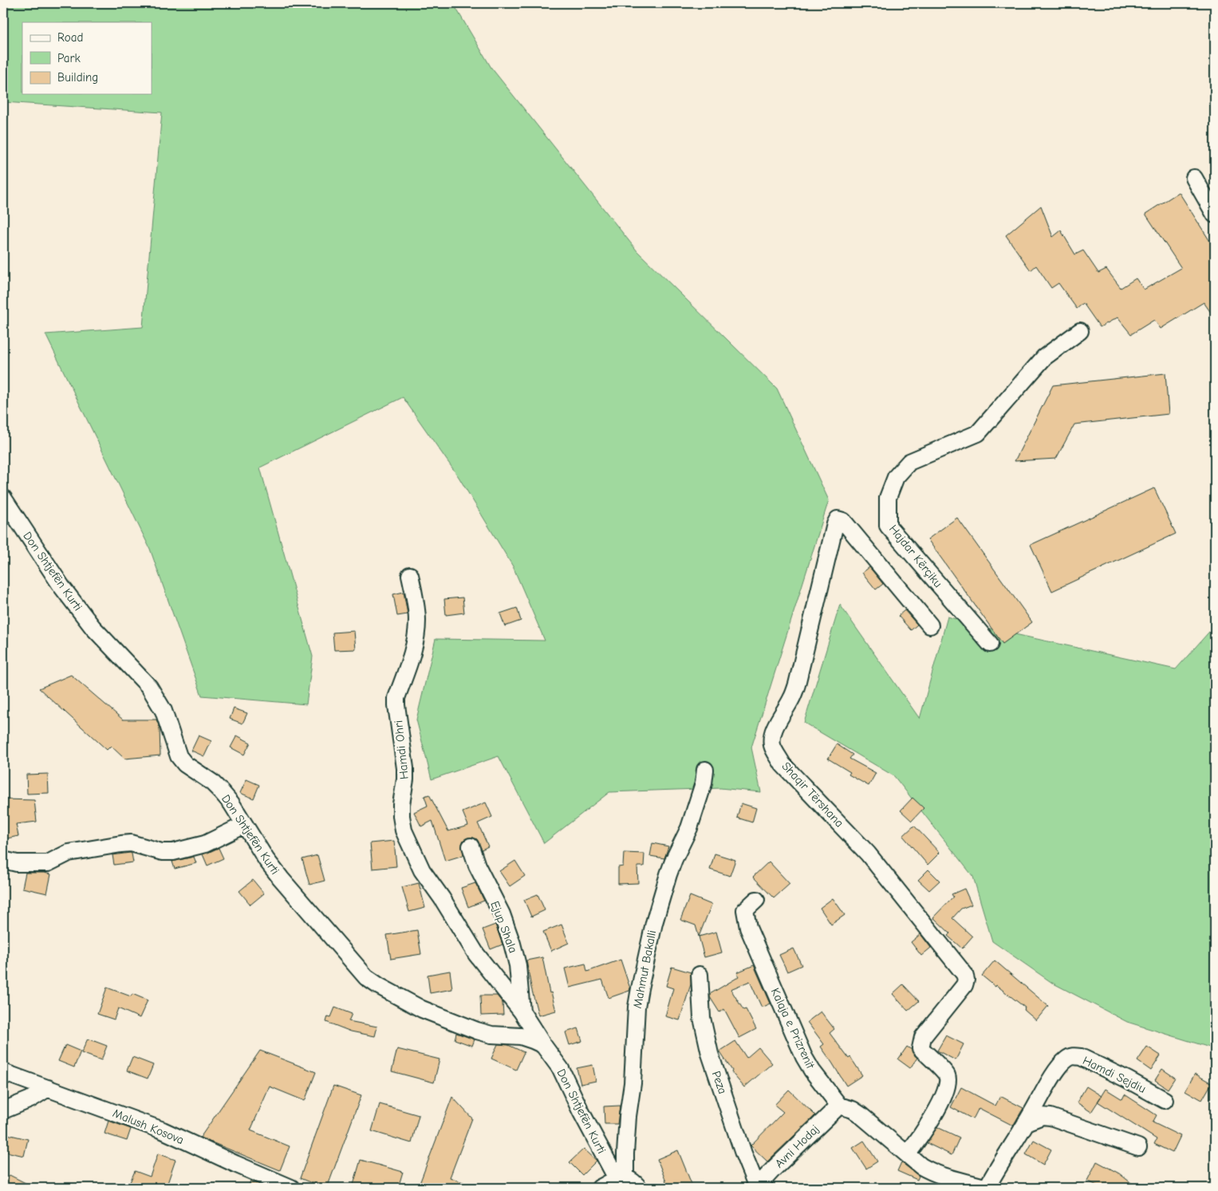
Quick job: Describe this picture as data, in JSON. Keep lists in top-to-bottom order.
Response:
{
  "streets": {
    "street": [
      "Hajdar Kërçiku",
      "Don Shtjefën Kurti",
      "Hamdi Ohri",
      "Shaqir Tërshana",
      "Ejup Shala",
      "Mahmut Bakalli",
      "Kalaja e Prizrenit",
      "Hamdi Sejdiu",
      "Peza",
      "Malush Kosova",
      "Avni Hodaj"
    ]
  },
  "crossings": [
    ["Don Shtjefën Kurti", "Hamdi Ohri"],
    ["Don Shtjefën Kurti", "Ejup Shala"],
    ["Don Shtjefën Kurti", "Mahmut Bakalli"],
    ["Hamdi Ohri", "Ejup Shala"],
    ["Kalaja e Prizrenit", "Avni Hodaj"],
    ["Peza", "Avni Hodaj"]
  ],
  "legend": ["Road", "Park", "Building"]
}
